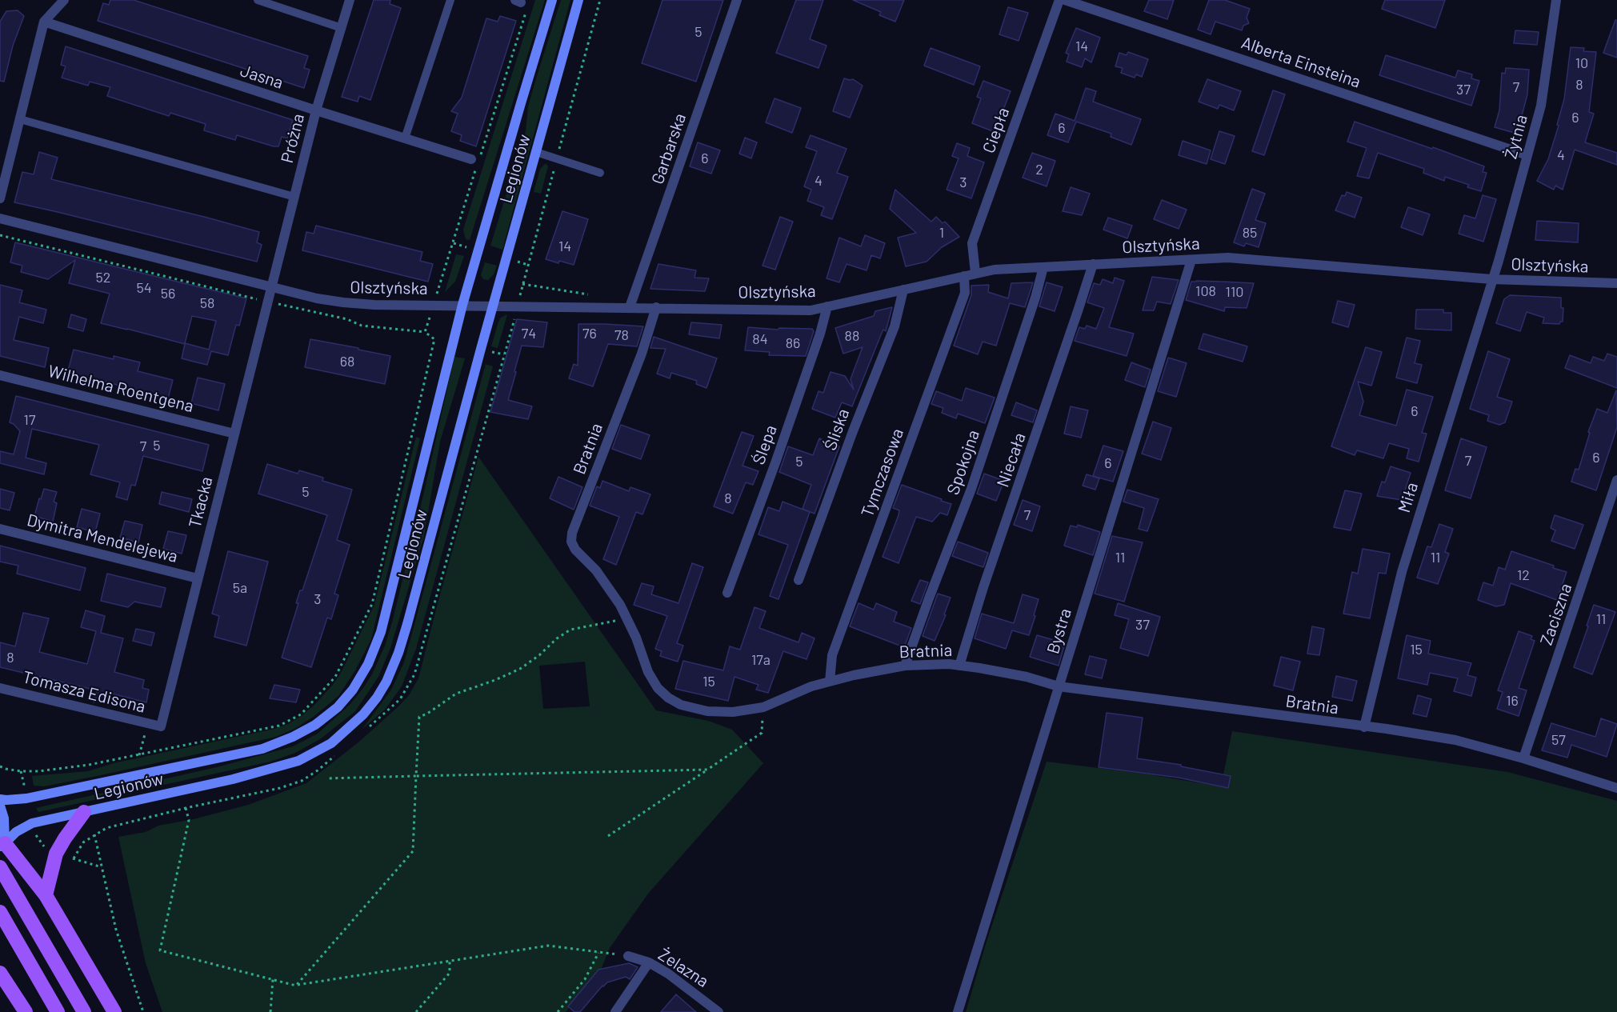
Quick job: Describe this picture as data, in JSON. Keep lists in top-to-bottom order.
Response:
{
  "streets": {
    "street": [
      "Alberta Einsteina",
      "Jasna",
      "Ciepła",
      "Żytnia",
      "Próżna",
      "Garbarska",
      "Legionów",
      "Olsztyńska",
      "Wilhelma Roentgena",
      "Śliska",
      "Ślepa",
      "Bratnia",
      "Niecała",
      "Spokojna",
      "Tymczasowa",
      "Miła",
      "Tkacka",
      "Dymitra Mendelejewa",
      "Zaciszna",
      "Bystra",
      "Tomasza Edisona",
      "Żelazna"
    ]
  },
  "crossings": [
    ["Alberta Einsteina", "Żytnia"],
    ["Jasna", "Próżna"],
    ["Ciepła", "Olsztyńska"],
    ["Żytnia", "Olsztyńska"],
    ["Żytnia", "Miła"],
    ["Próżna", "Olsztyńska"],
    ["Próżna", "Tkacka"],
    ["Garbarska", "Olsztyńska"],
    ["Legionów", "Olsztyńska"],
    ["Olsztyńska", "Śliska"],
    ["Olsztyńska", "Ślepa"],
    ["Olsztyńska", "Bratnia"],
    ["Olsztyńska", "Niecała"],
    ["Olsztyńska", "Spokojna"],
    ["Olsztyńska", "Tymczasowa"],
    ["Olsztyńska", "Miła"],
    ["Olsztyńska", "Tkacka"],
    ["Olsztyńska", "Bystra"],
    ["Wilhelma Roentgena", "Tkacka"],
    ["Bratnia", "Niecała"],
    ["Bratnia", "Spokojna"],
    ["Bratnia", "Tymczasowa"],
    ["Bratnia", "Miła"],
    ["Bratnia", "Zaciszna"],
    ["Bratnia", "Bystra"],
    ["Tkacka", "Dymitra Mendelejewa"],
    ["Tkacka", "Tomasza Edisona"]
  ],
  "house_numbers": [
    "5",
    "14",
    "10",
    "8",
    "7",
    "37",
    "6",
    "6",
    "4",
    "6",
    "2",
    "4",
    "3",
    "1",
    "85",
    "14",
    "52",
    "54",
    "108",
    "110",
    "56",
    "58",
    "74",
    "76",
    "78",
    "88",
    "84",
    "86",
    "68",
    "6",
    "17",
    "5",
    "7",
    "6",
    "7",
    "5",
    "6",
    "5",
    "8",
    "7",
    "11",
    "11",
    "12",
    "5a",
    "3",
    "11",
    "37",
    "15",
    "8",
    "17a",
    "15",
    "16",
    "57"
  ]
}
